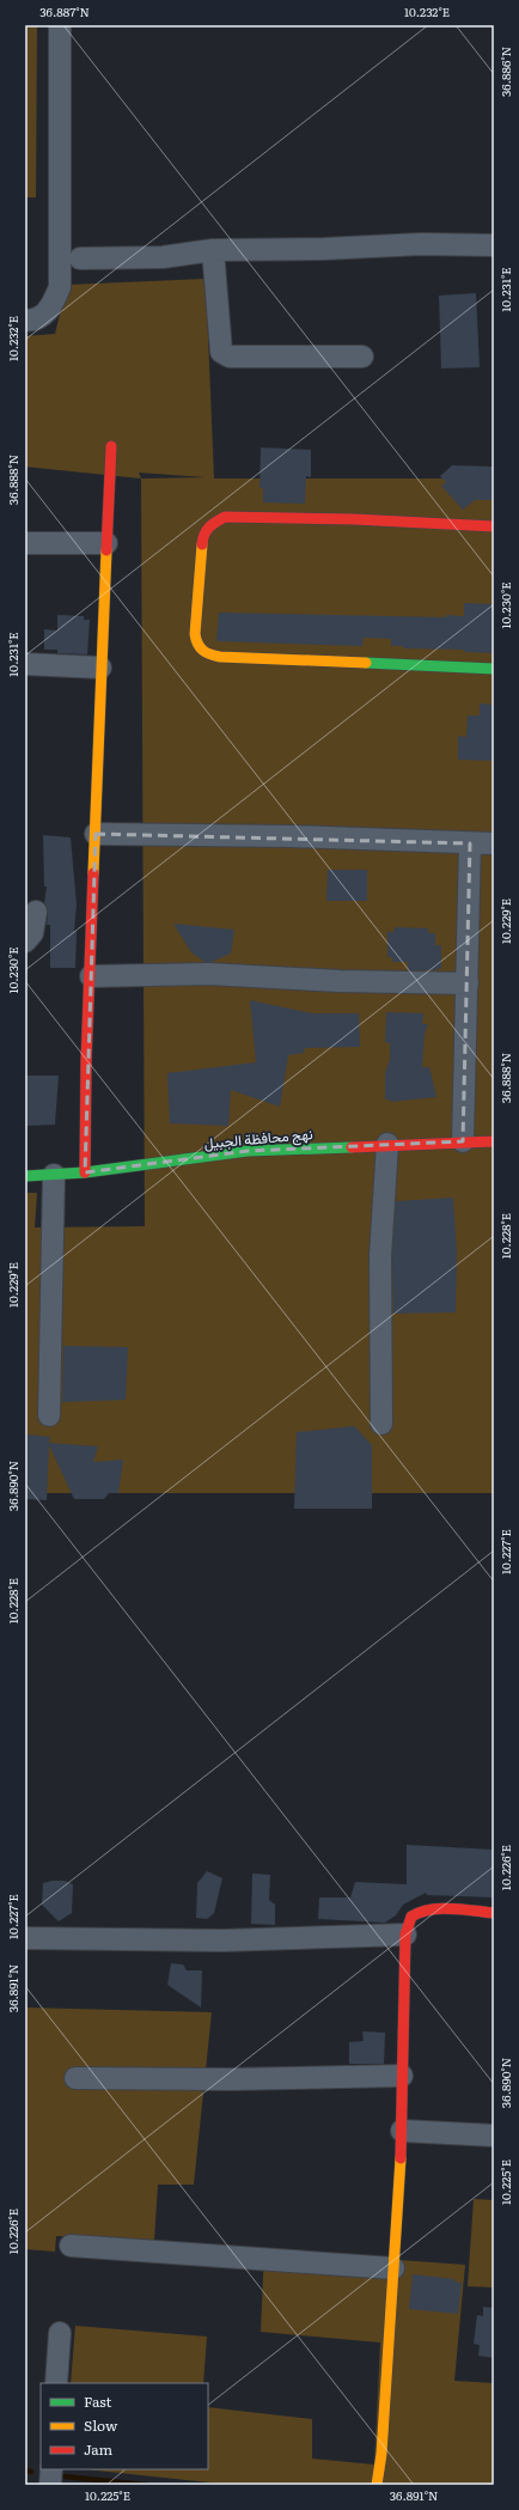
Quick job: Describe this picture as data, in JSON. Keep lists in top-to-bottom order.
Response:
{
  "streets": {
    "street": ["نهج محافظة الجبيل"]
  },
  "legend": ["Fast", "Slow", "Jam"],
  "coordinates": [
    "36.887°N",
    "10.232°E",
    "36.886°N",
    "10.231°E",
    "36.888°N",
    "10.230°E",
    "10.229°E",
    "10.228°E",
    "36.890°N",
    "10.227°E",
    "10.226°E",
    "36.891°N",
    "10.225°E"
  ]
}
